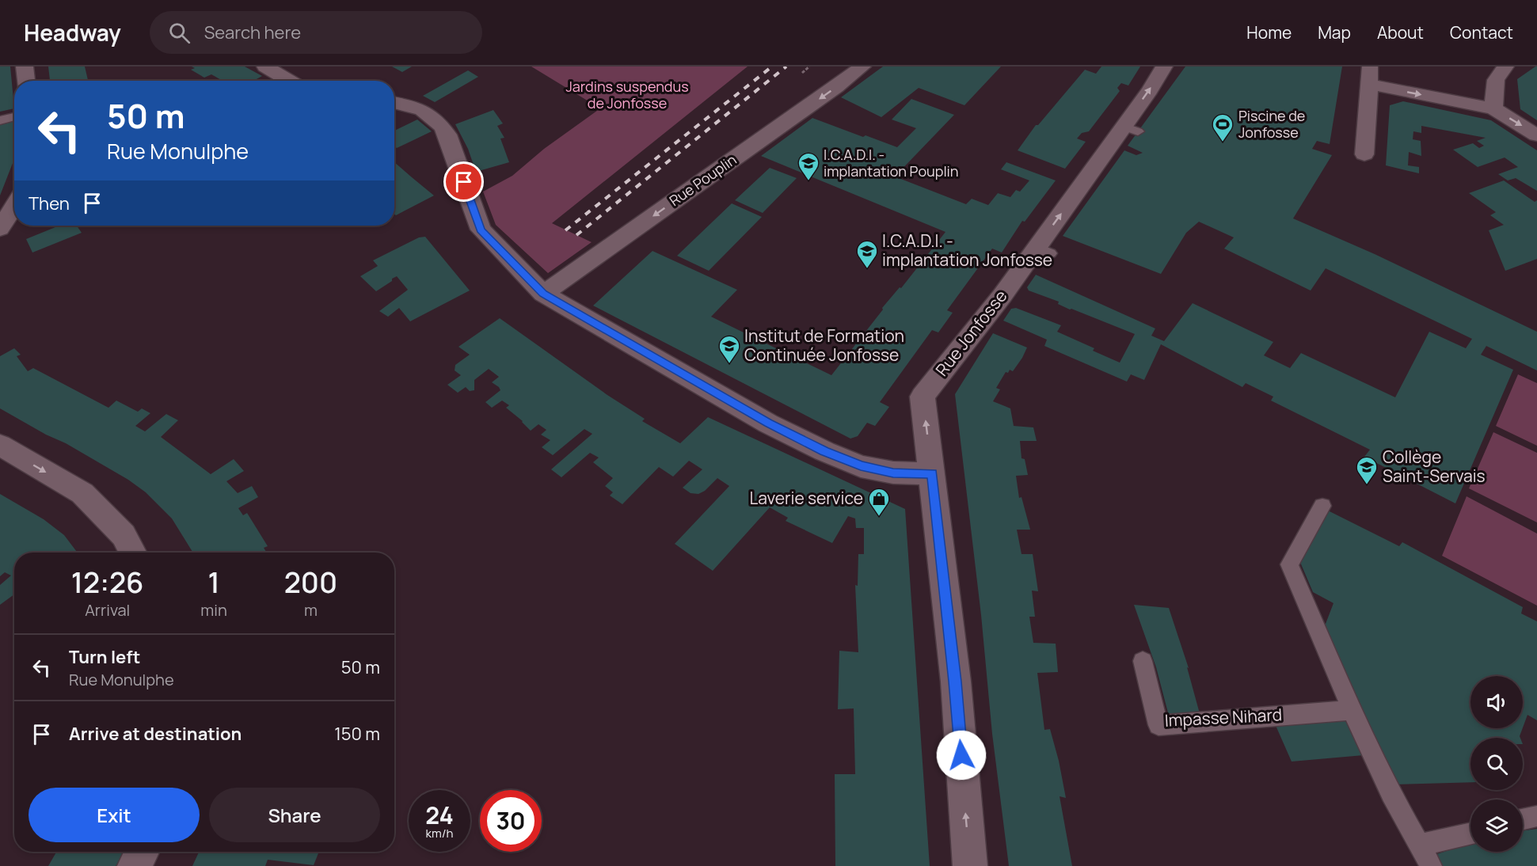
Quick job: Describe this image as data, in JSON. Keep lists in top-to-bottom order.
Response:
{
  "streets": {
    "street": ["Rue Pouplin", "Rue Jonfosse"],
    "lane": ["Impasse Nihard"]
  },
  "one_way": ["Rue Pouplin", "Rue Jonfosse"],
  "parks": ["Jardins suspendus de Jonfosse"],
  "places": {
    "sports": ["Piscine de Jonfosse"],
    "school or university": [
      "I.C.A.D.I. - implantation Pouplin",
      "I.C.A.D.I. - implantation Jonfosse",
      "Institut de Formation Continuée Jonfosse",
      "Collège Saint-Servais"
    ],
    "shop": ["Laverie service"]
  },
  "page": {
    "header": "Headway",
    "search": "Search here",
    "nav": [
      "Home",
      "Map",
      "About",
      "Contact"
    ],
    "turn": ["50 m", "Rue Monulphe"],
    "then": "Then",
    "eta": [
      "12:26",
      "Arrival",
      "1",
      "min",
      "200",
      "m"
    ],
    "list": [
      {
        "name": "Turn left",
        "note": "Rue Monulphe",
        "value": "50 m"
      },
      {
        "name": "Arrive at destination",
        "value": "150 m"
      }
    ],
    "buttons": ["Exit", "Share"],
    "speed": "24 km/h",
    "limit": "30"
  }
}
